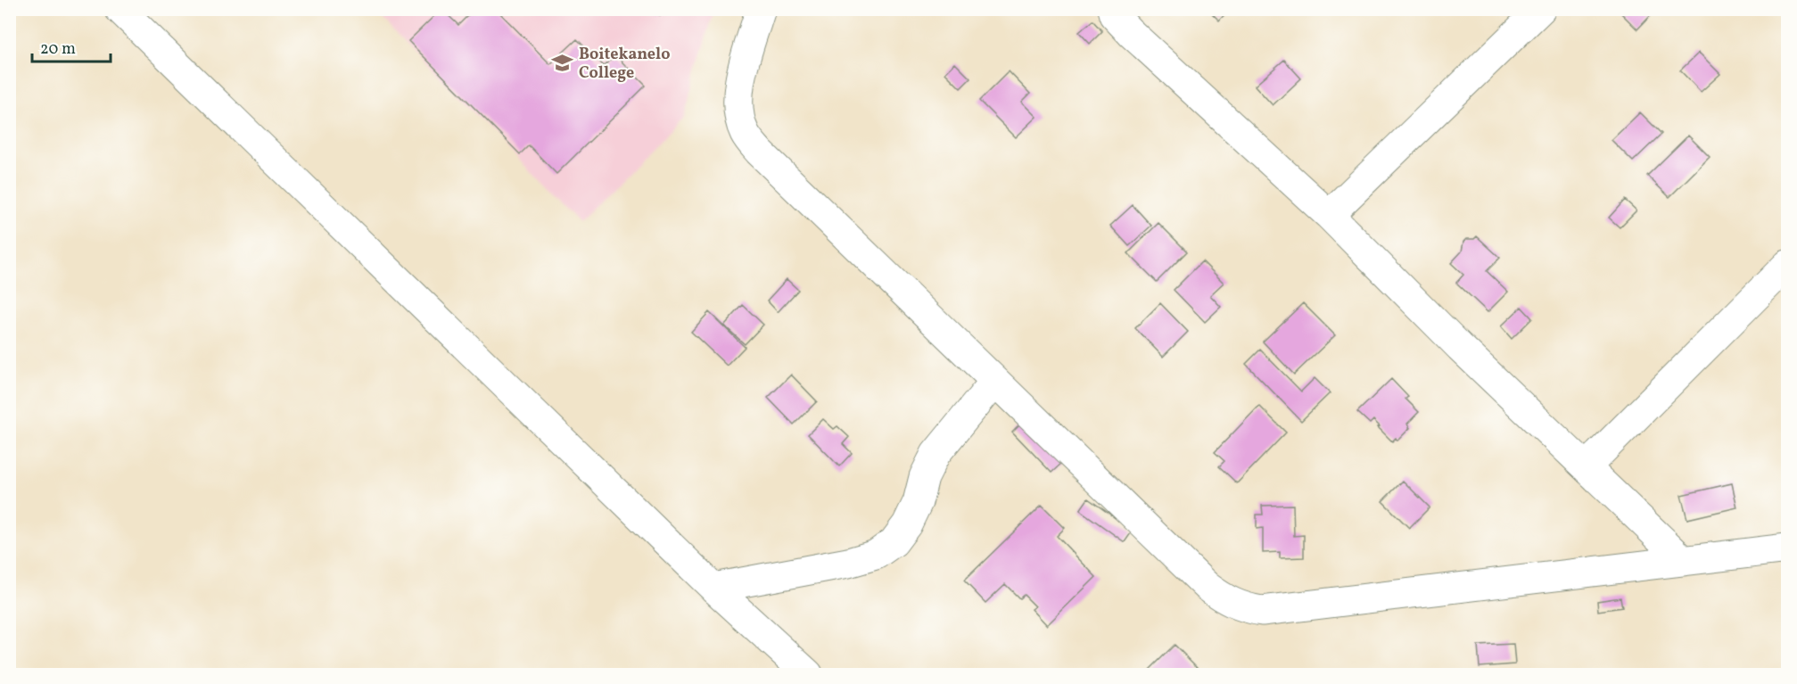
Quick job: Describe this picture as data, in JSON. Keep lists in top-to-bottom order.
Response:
{
  "places": {
    "school or university": ["Boitekanelo College"]
  },
  "scale_bar": "20 m"
}
